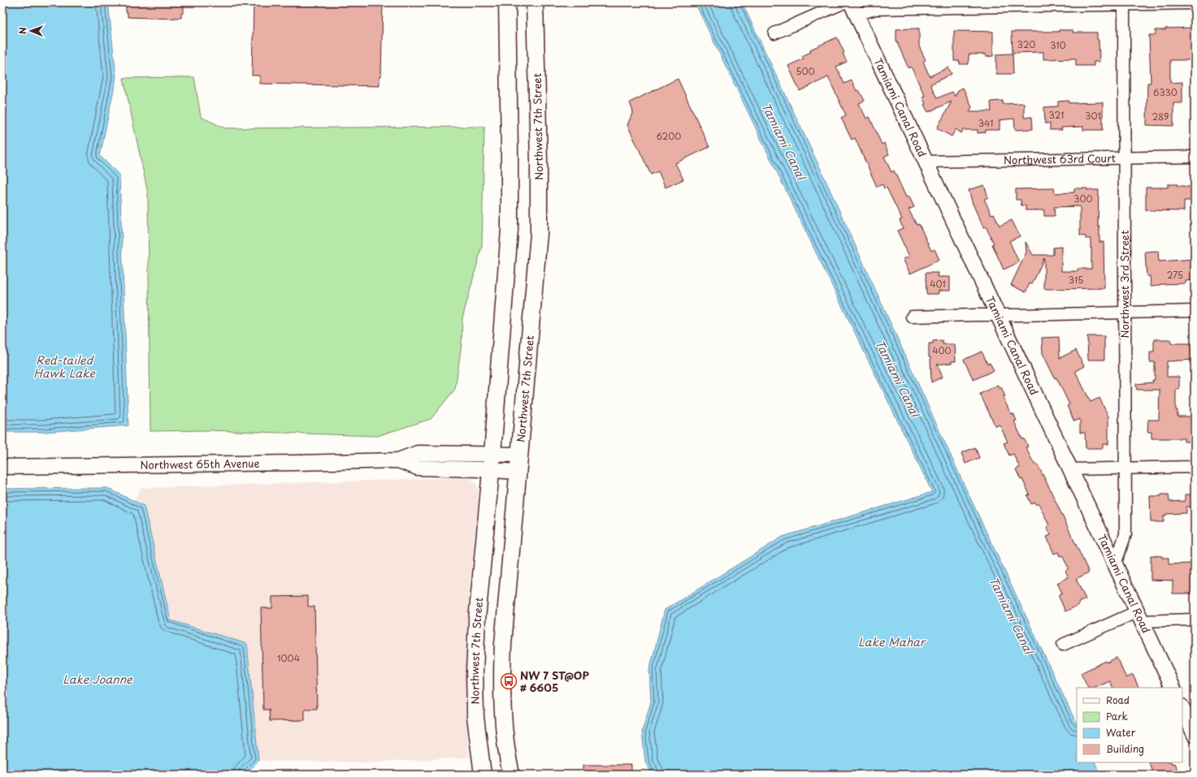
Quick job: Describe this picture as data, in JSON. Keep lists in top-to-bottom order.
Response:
{
  "streets": {
    "main road": ["Northwest 7th Street"],
    "street": [
      "Tamiami Canal Road",
      "Northwest 63rd Court",
      "Northwest 3rd Street",
      "Northwest 65th Avenue"
    ]
  },
  "crossings": [
    ["Tamiami Canal Road", "Northwest 63rd Court"],
    ["Tamiami Canal Road", "Northwest 3rd Street"],
    ["Northwest 7th Street", "Northwest 65th Avenue"],
    ["Northwest 63rd Court", "Northwest 3rd Street"]
  ],
  "water": [
    "Tamiami Canal",
    "Red-tailed Hawk Lake",
    "Lake Mahar",
    "Lake Joanne"
  ],
  "places": {
    "bus stop": ["NW 7 ST@OP # 6605"]
  },
  "house_numbers": [
    "320",
    "310",
    "500",
    "6330",
    "321",
    "301",
    "289",
    "341",
    "6200",
    "300",
    "275",
    "315",
    "401",
    "400",
    "1004"
  ],
  "legend": [
    "Road",
    "Park",
    "Water",
    "Building"
  ],
  "north": "left"
}
